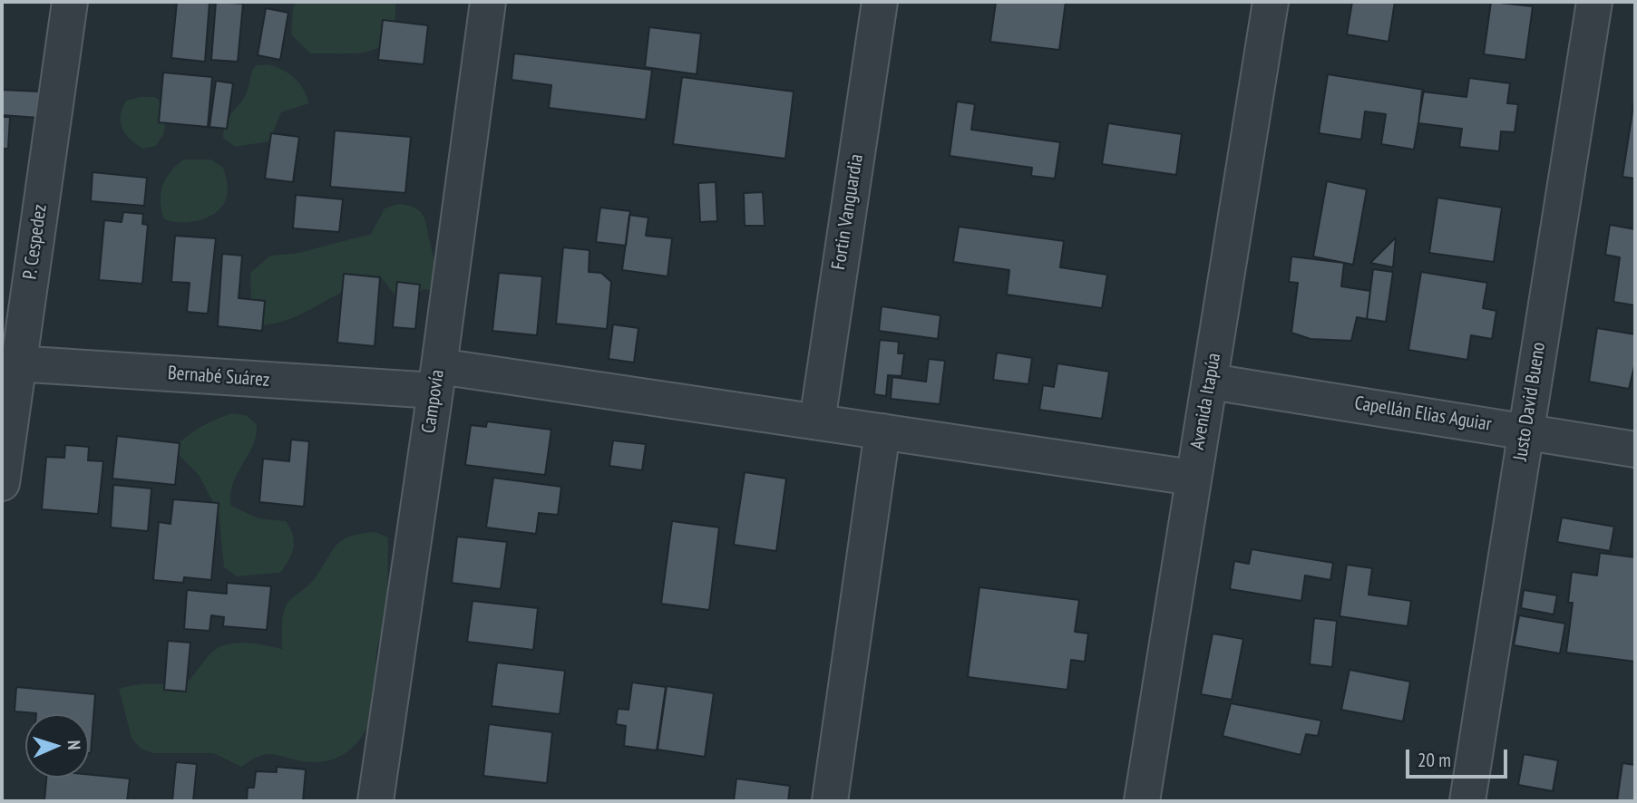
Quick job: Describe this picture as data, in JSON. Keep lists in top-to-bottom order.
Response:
{
  "streets": {
    "street": [
      "Fortin Vanguardia",
      "P. Cespedez",
      "Bernabé Suárez",
      "Campovía",
      "Avenida Itapúa",
      "Justo David Bueno",
      "Capellán Elias Aguiar"
    ]
  },
  "crossings": [
    ["Fortin Vanguardia", "Bernabé Suárez"],
    ["P. Cespedez", "Bernabé Suárez"],
    ["Bernabé Suárez", "Campovía"],
    ["Bernabé Suárez", "Avenida Itapúa"],
    ["Avenida Itapúa", "Capellán Elias Aguiar"],
    ["Justo David Bueno", "Capellán Elias Aguiar"]
  ],
  "scale_bar": "20 m",
  "north": "right"
}
